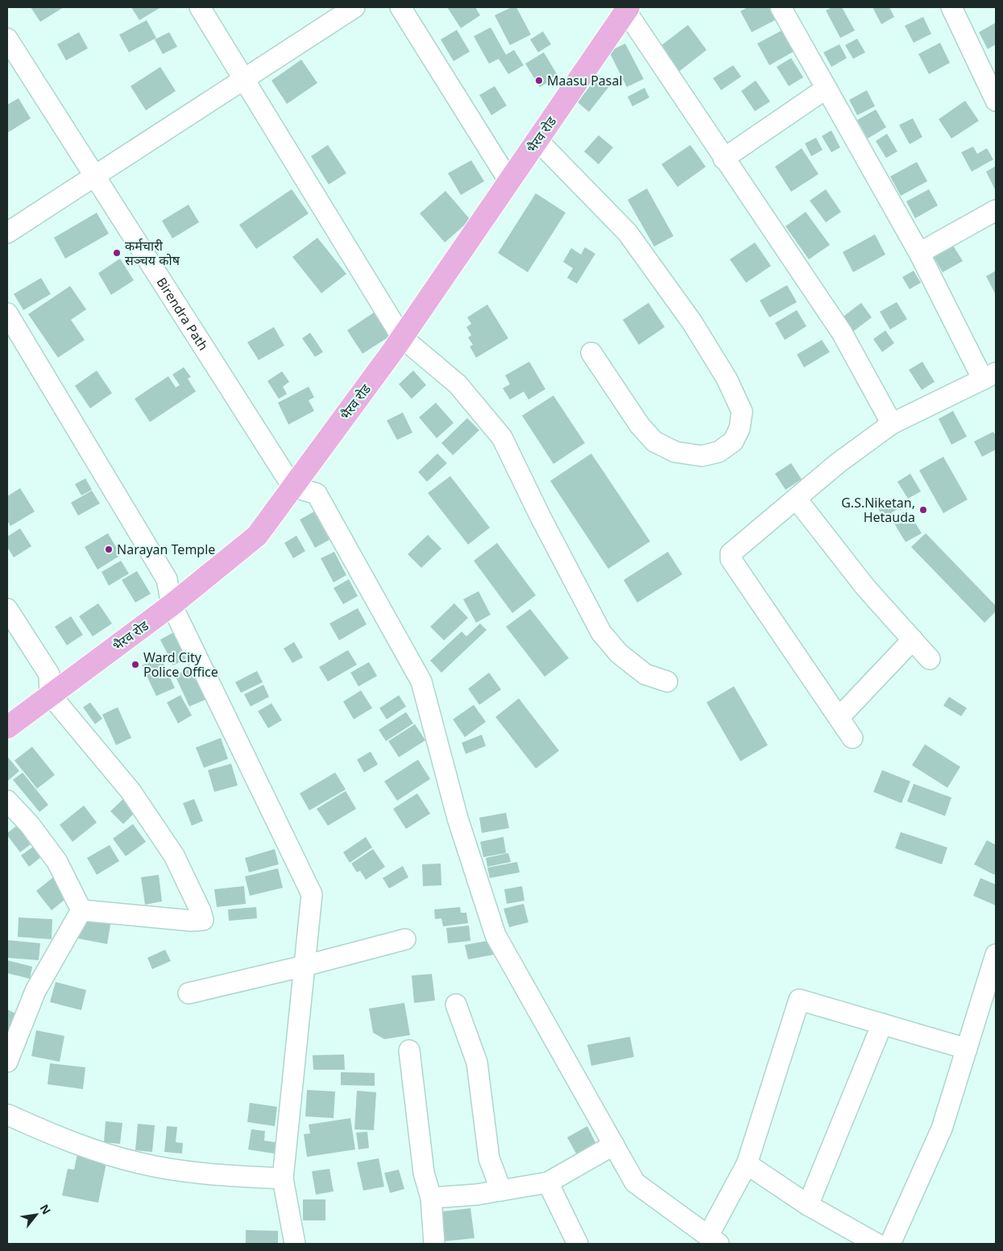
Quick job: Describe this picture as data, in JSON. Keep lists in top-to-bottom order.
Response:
{
  "streets": {
    "main road": ["भैरव रोड"],
    "street": ["Birendra Path"]
  },
  "crossings": [
    ["भैरव रोड", "Birendra Path"]
  ],
  "places": [
    "Maasu Pasal",
    "कर्मचारी सञ्चय कोष",
    "G.S.Niketan, Hetauda",
    "Narayan Temple",
    "Ward City Police Office"
  ],
  "north": "top right"
}
